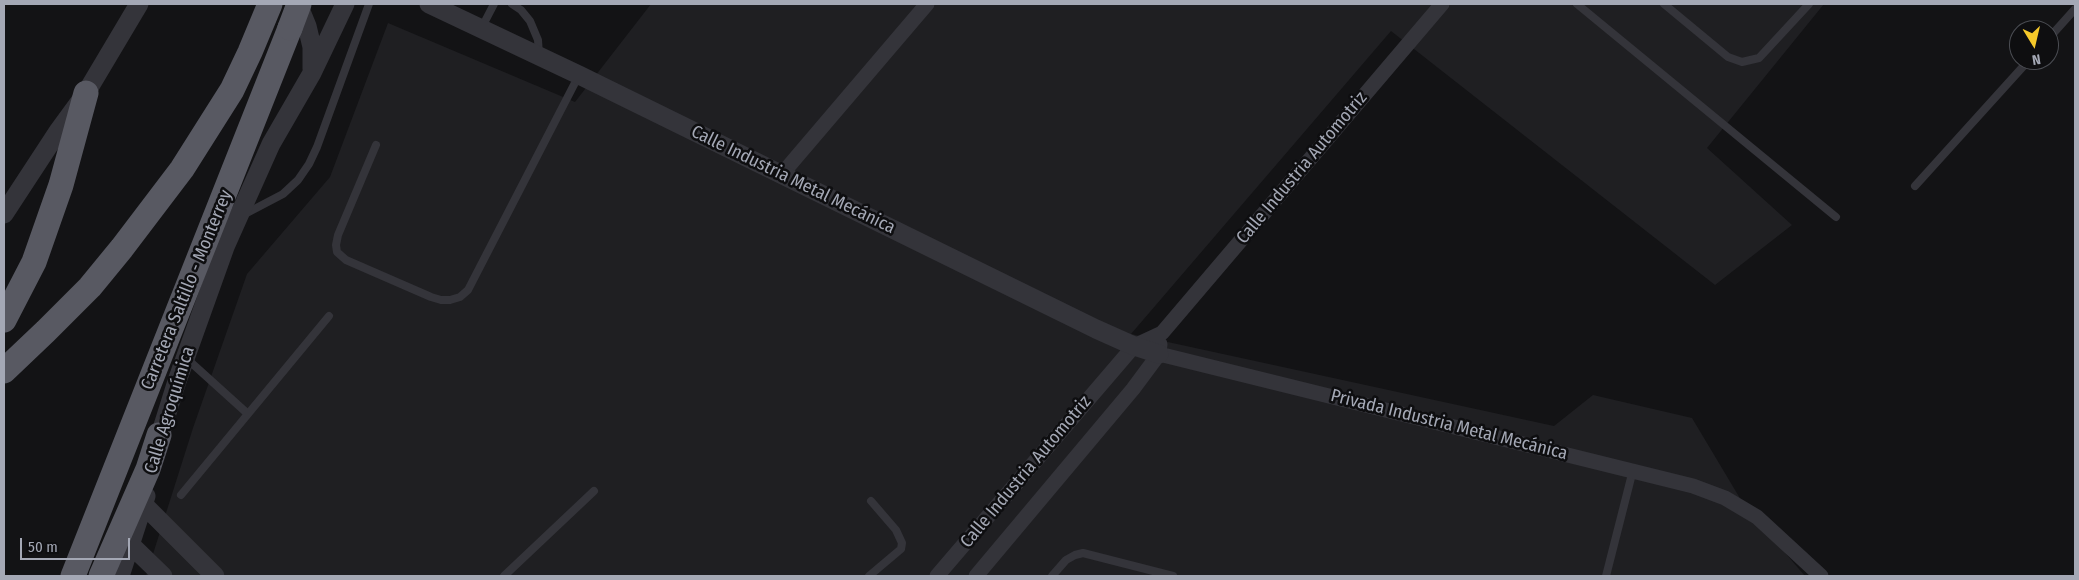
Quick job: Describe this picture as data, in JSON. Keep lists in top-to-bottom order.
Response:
{
  "streets": {
    "highway": ["Carretera Saltillo - Monterrey"],
    "street": [
      "Calle Industria Automotriz",
      "Calle Industria Metal Mecánica",
      "Calle Agroquímica",
      "Privada Industria Metal Mecánica"
    ]
  },
  "crossings": [
    ["Calle Industria Automotriz", "Calle Industria Metal Mecánica"],
    ["Calle Industria Automotriz", "Privada Industria Metal Mecánica"],
    ["Calle Industria Metal Mecánica", "Privada Industria Metal Mecánica"]
  ],
  "scale_bar": "50 m",
  "north": "bottom"
}
